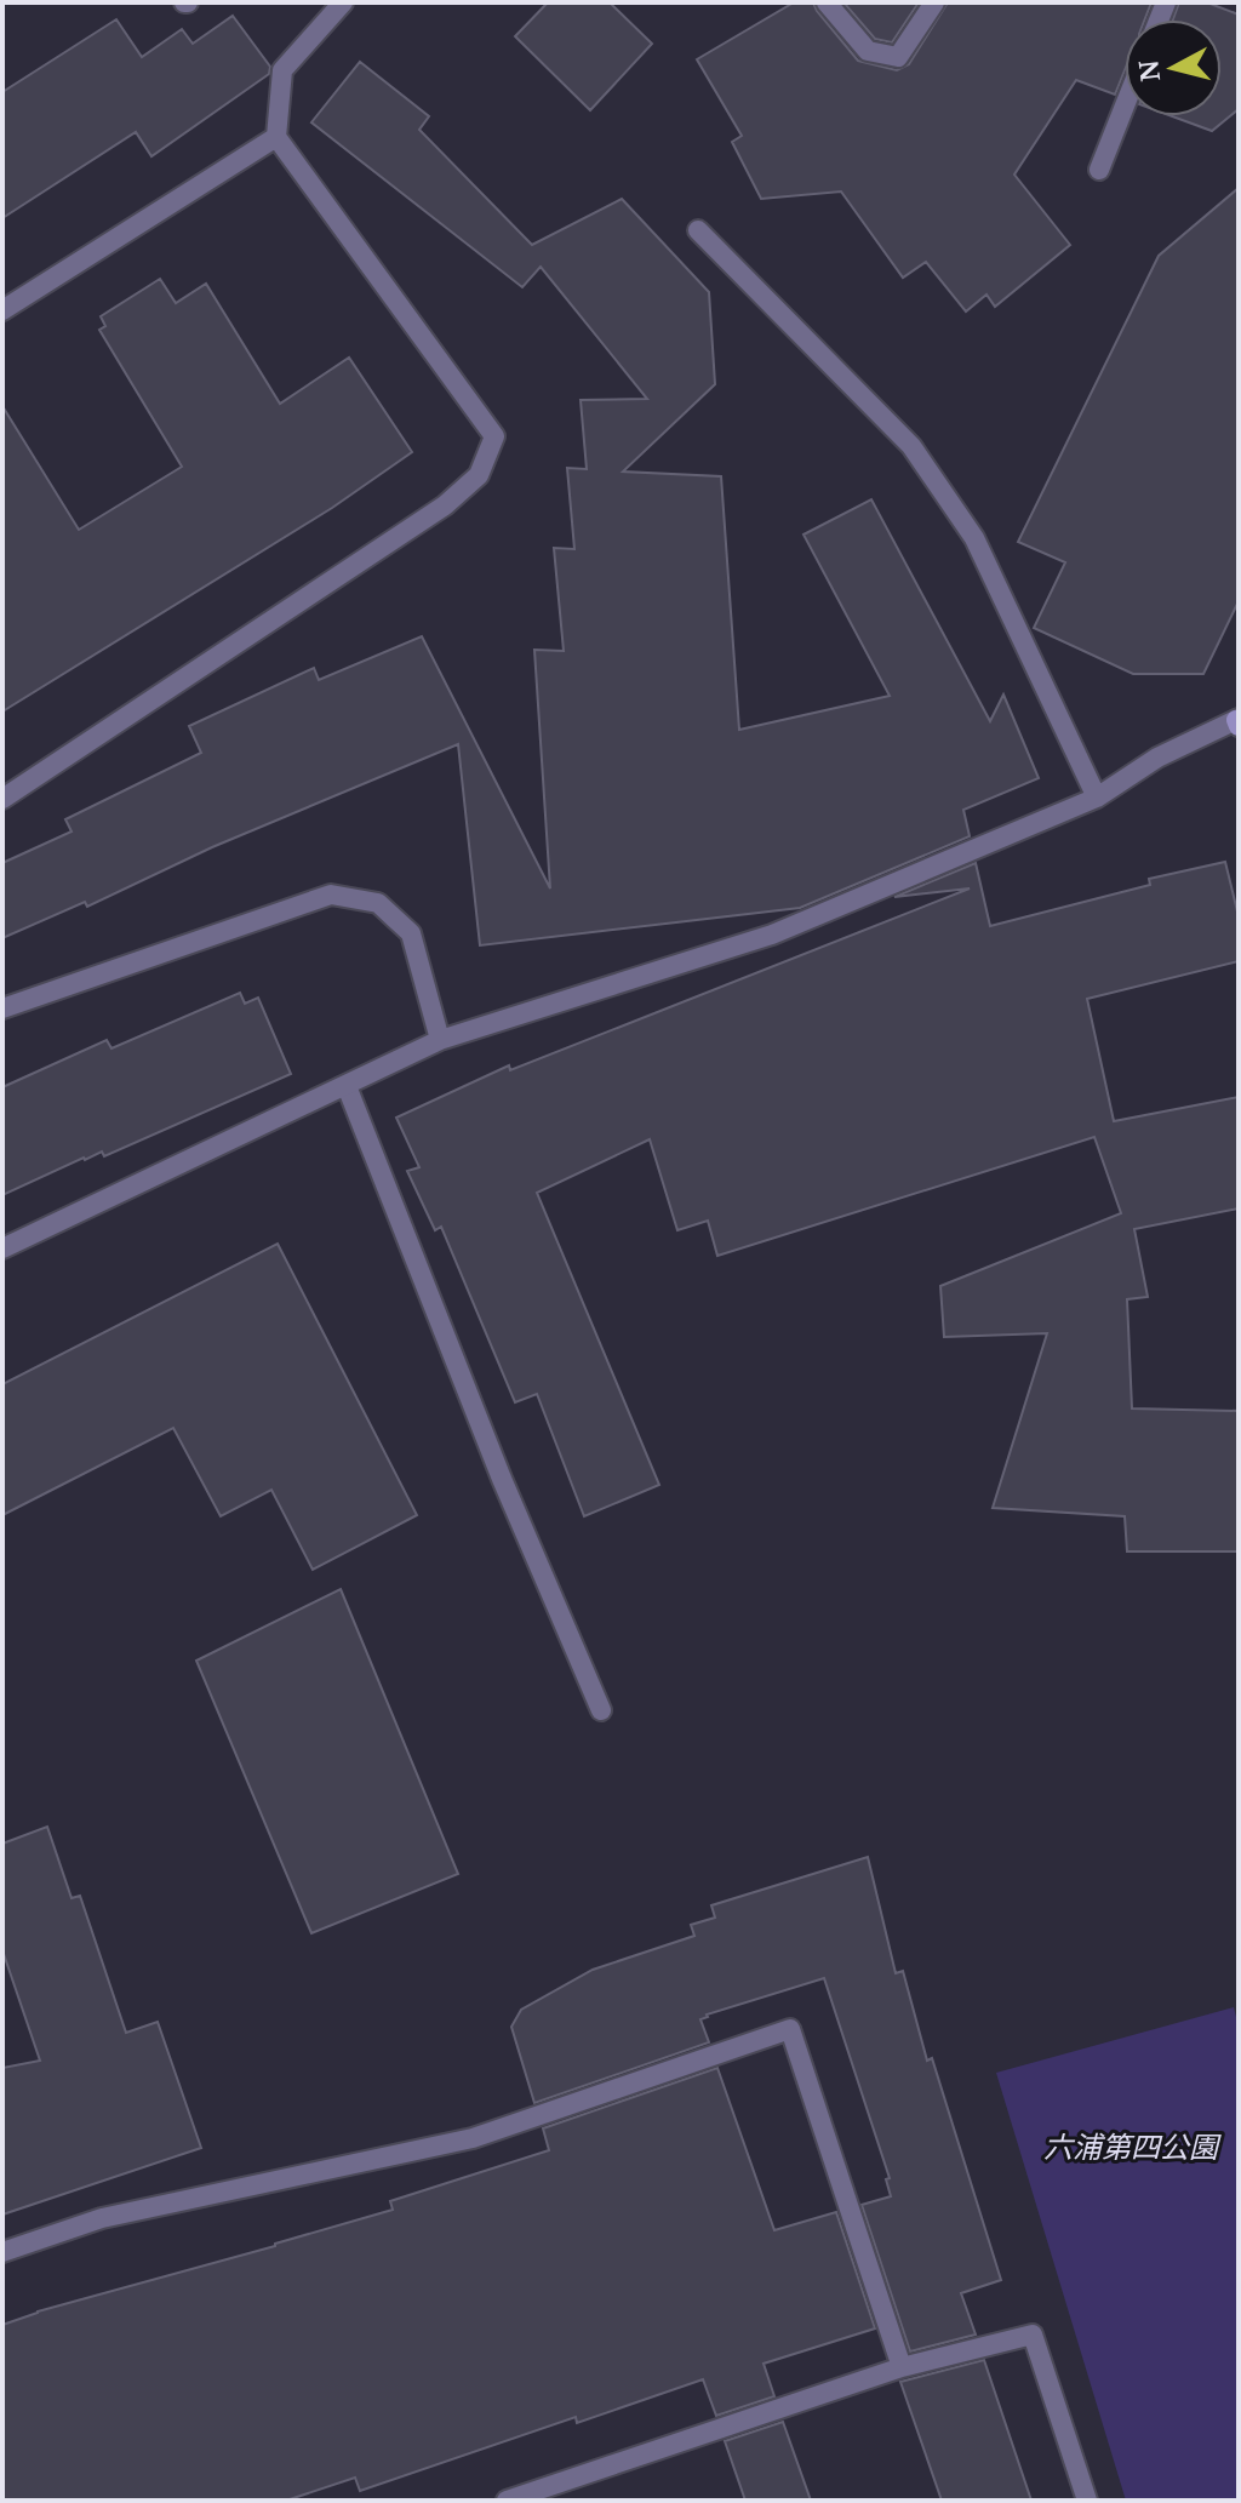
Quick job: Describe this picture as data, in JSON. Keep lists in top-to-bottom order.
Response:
{
  "parks": ["六浦第四公園"],
  "north": "left"
}
